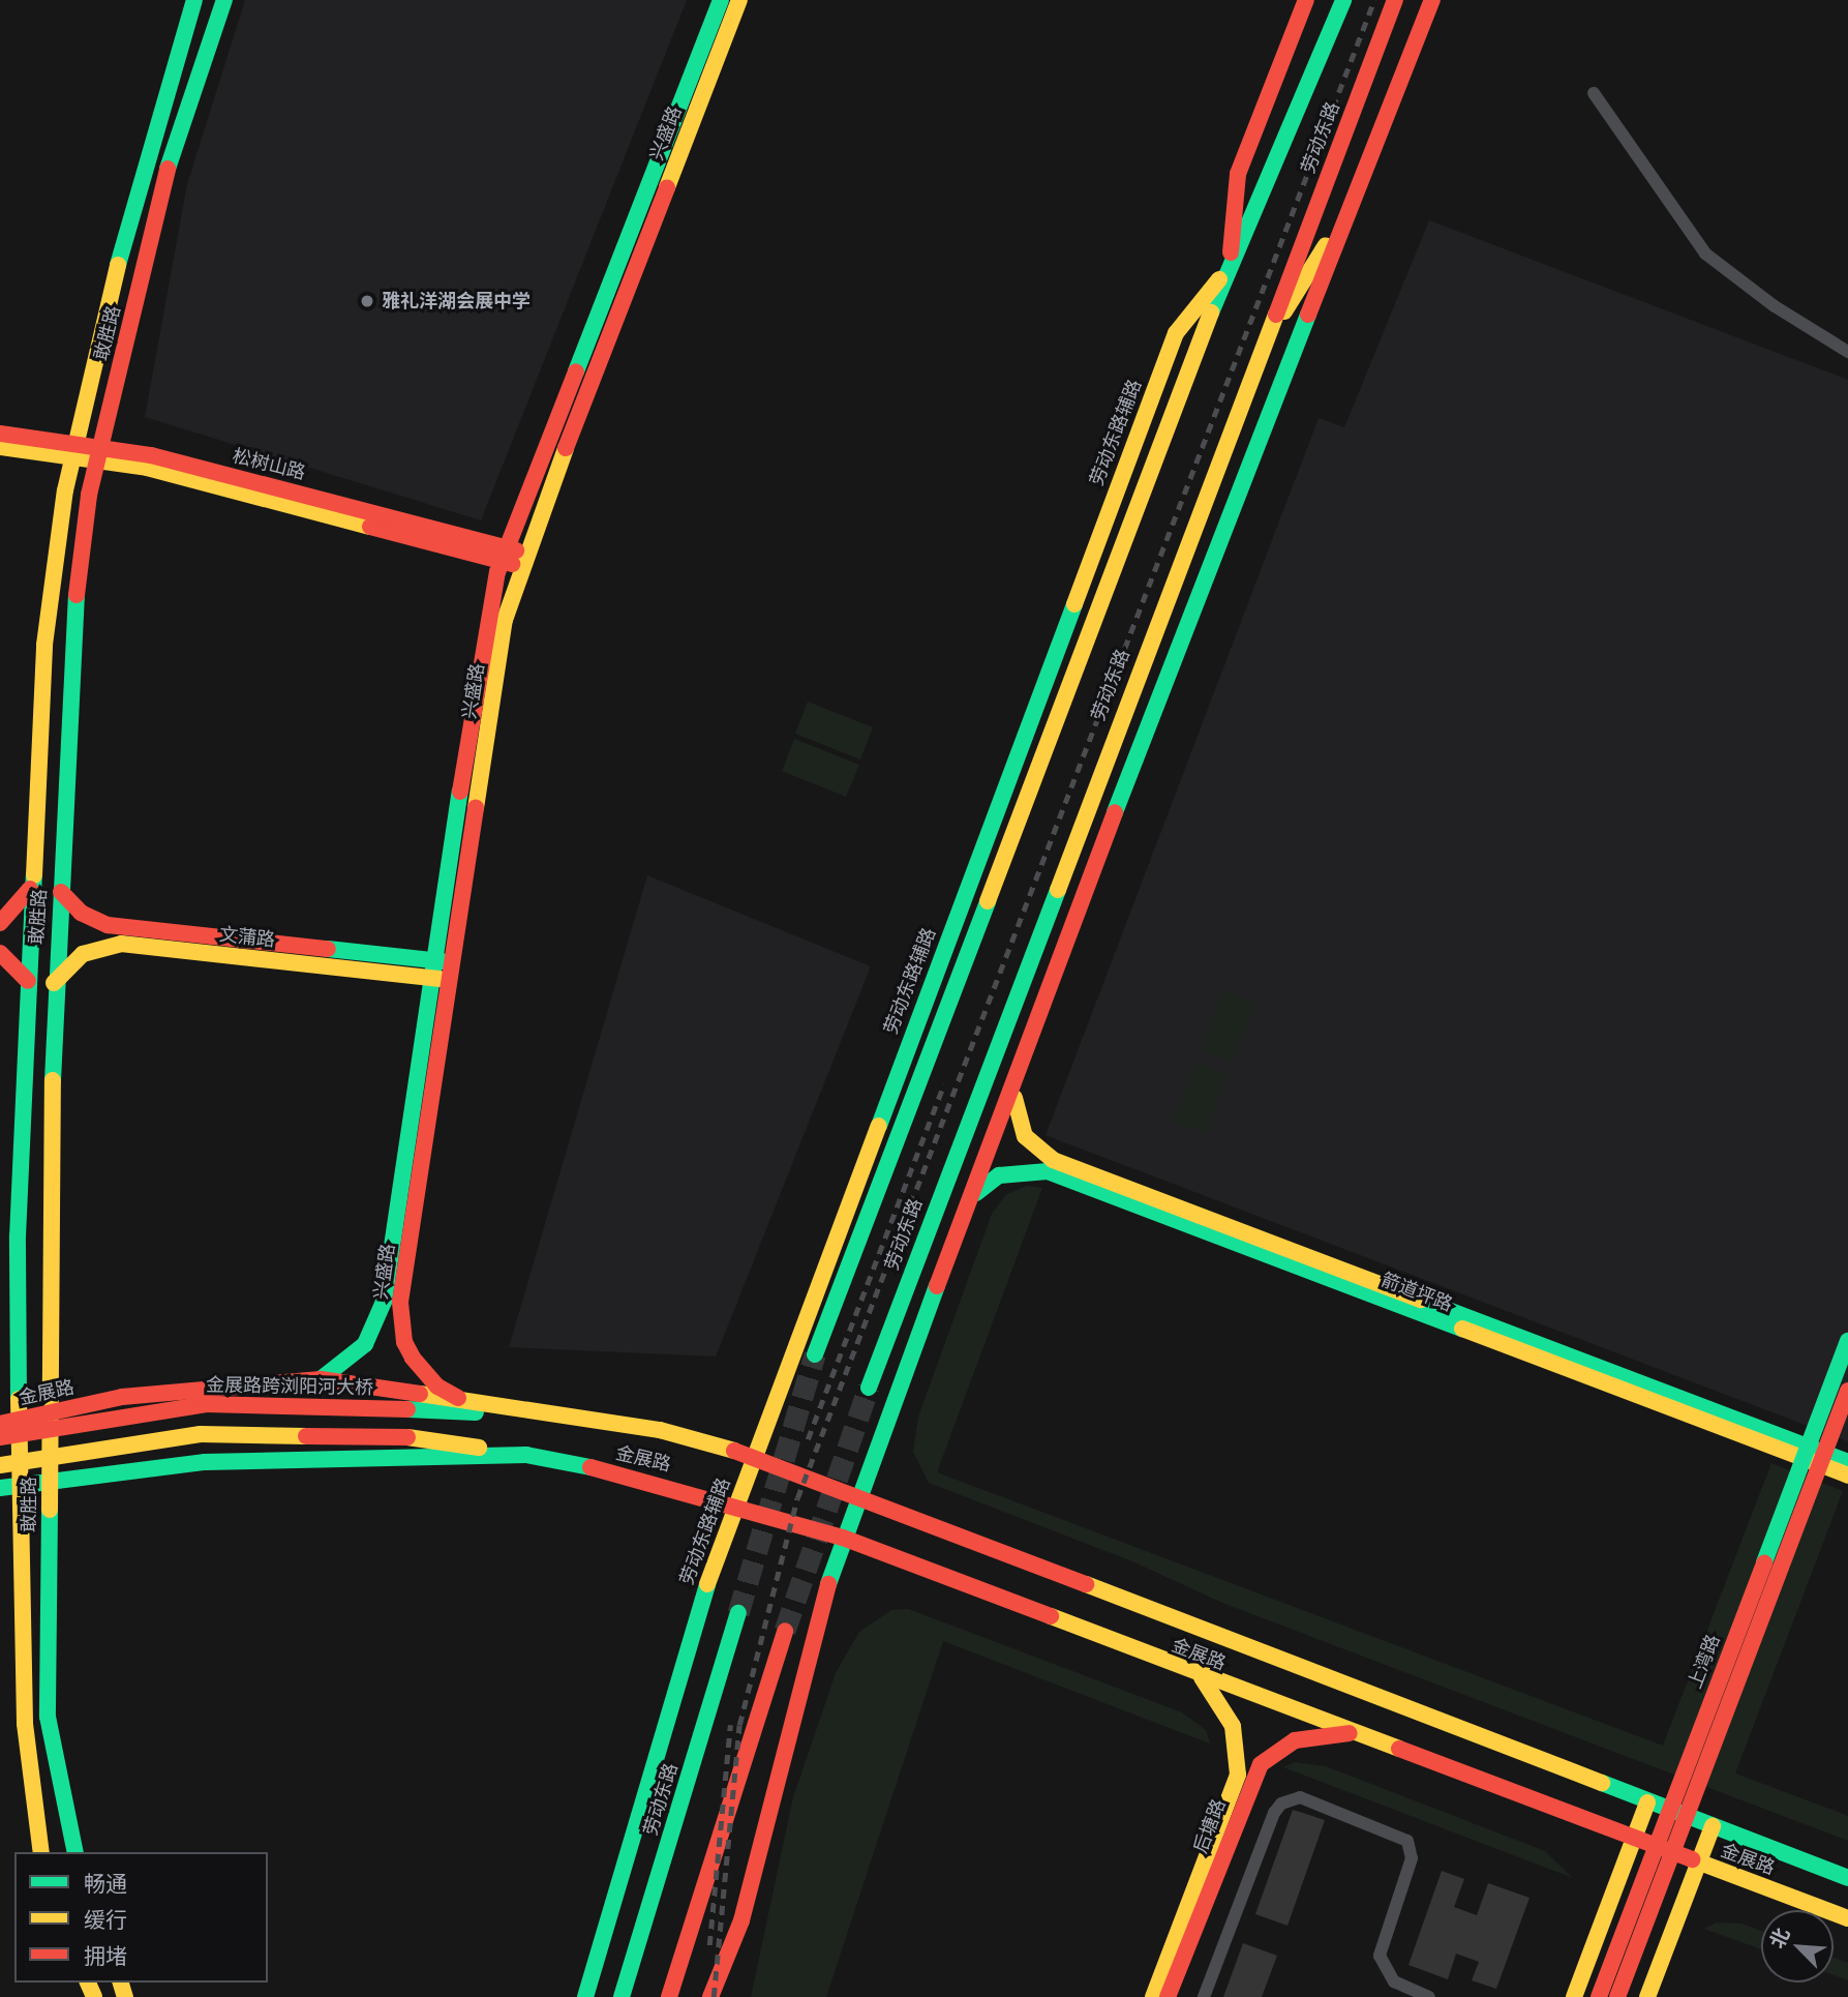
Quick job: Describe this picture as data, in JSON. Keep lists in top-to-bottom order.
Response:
{
  "streets": {
    "main road": [
      "兴盛路",
      "劳动东路",
      "敢胜路",
      "劳动东路辅路",
      "松树山路",
      "文蒲路",
      "箭道坪路",
      "金展路跨浏阳河大桥",
      "金展路",
      "上湾路",
      "后塘路"
    ]
  },
  "crossings": [
    ["兴盛路", "松树山路"],
    ["兴盛路", "文蒲路"],
    ["兴盛路", "金展路"],
    ["劳动东路", "劳动东路辅路"],
    ["敢胜路", "松树山路"],
    ["敢胜路", "文蒲路"],
    ["敢胜路", "金展路"],
    ["劳动东路辅路", "金展路"],
    ["金展路跨浏阳河大桥", "金展路"],
    ["金展路", "后塘路"]
  ],
  "places": ["雅礼洋湖会展中学"],
  "legend": ["畅通", "缓行", "拥堵"],
  "north": "top left"
}
